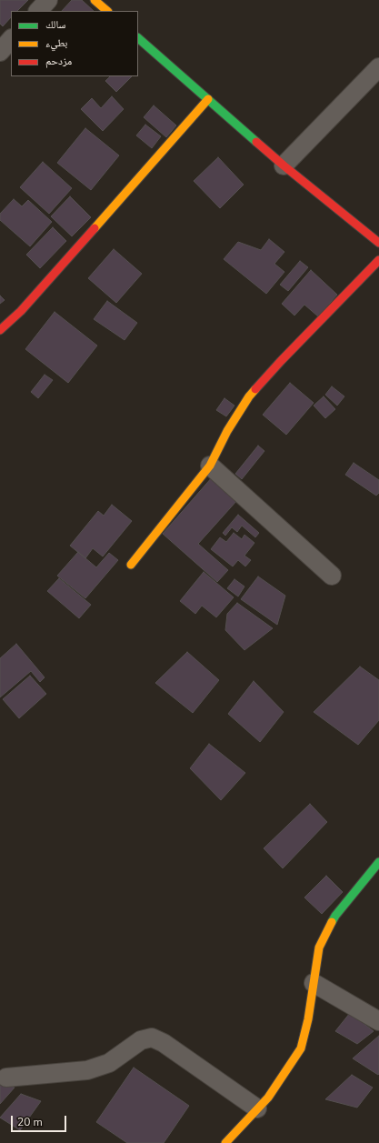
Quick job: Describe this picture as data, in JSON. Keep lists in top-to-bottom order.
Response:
{
  "legend": ["سالك", "بطيء", "مزدحم"],
  "scale_bar": "20 m"
}
